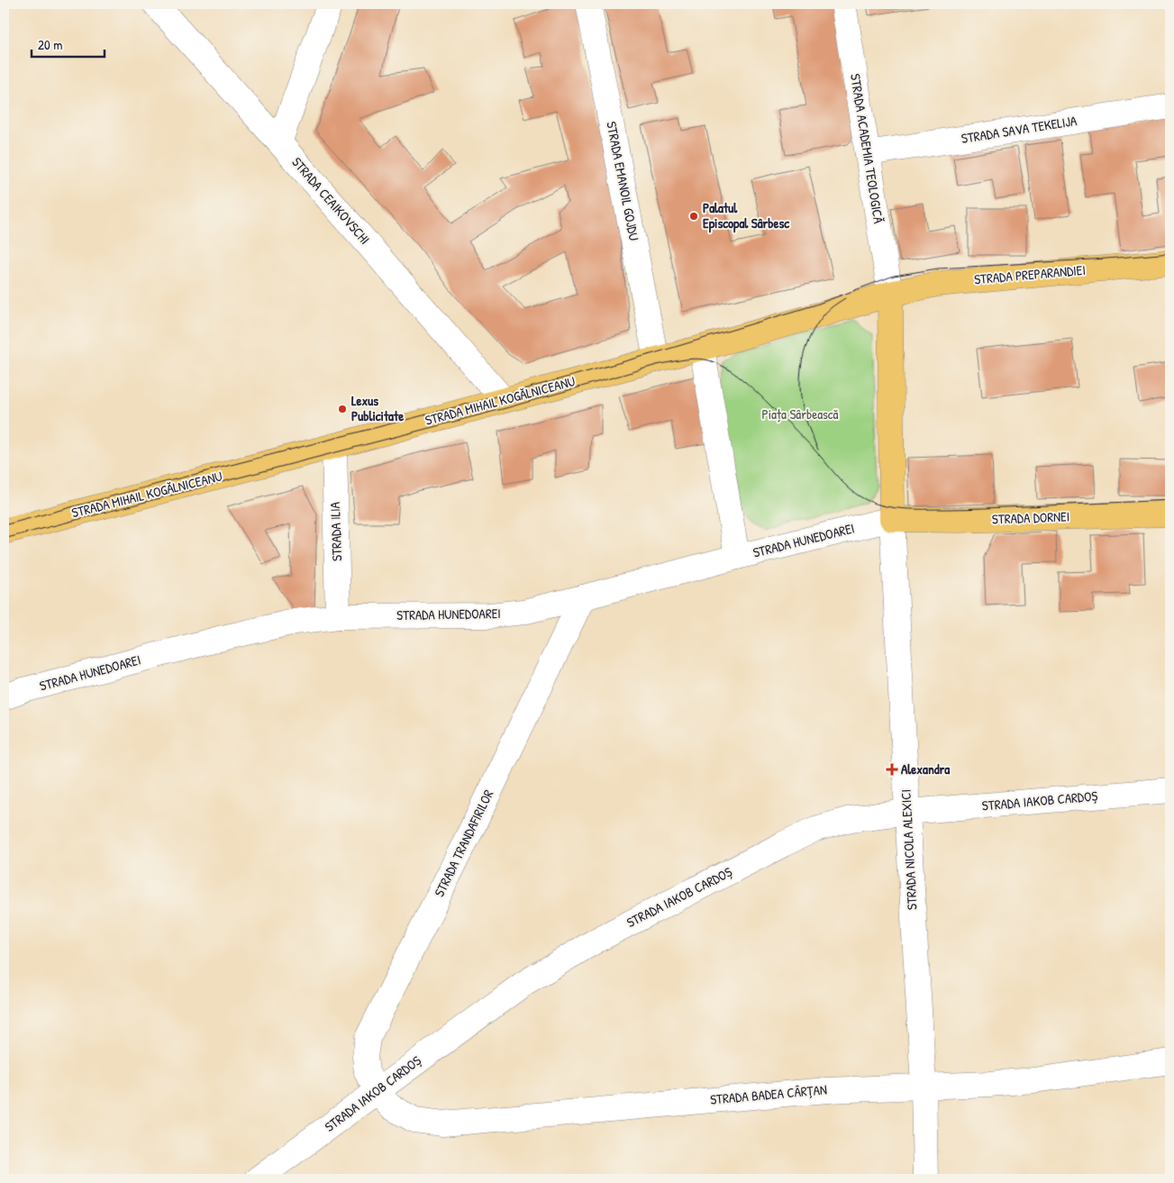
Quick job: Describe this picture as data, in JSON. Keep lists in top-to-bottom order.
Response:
{
  "streets": {
    "main road": ["STRADA PREPARANDIEI", "STRADA MIHAIL KOGĂLNICEANU", "STRADA DORNEI"],
    "street": [
      "STRADA SAVA TEKELIJA",
      "STRADA ACADEMIA TEOLOGICĂ",
      "STRADA EMANOIL GOJDU",
      "STRADA CEAIKOVSCHI",
      "STRADA ILIA",
      "STRADA HUNEDOAREI",
      "STRADA IAKOB CARDOȘ",
      "STRADA TRANDAFIRILOR",
      "STRADA NICOLA ALEXICI",
      "STRADA BADEA CÂRȚAN"
    ]
  },
  "crossings": [
    ["STRADA SAVA TEKELIJA", "STRADA ACADEMIA TEOLOGICĂ"],
    ["STRADA ACADEMIA TEOLOGICĂ", "STRADA PREPARANDIEI"],
    ["STRADA ACADEMIA TEOLOGICĂ", "STRADA MIHAIL KOGĂLNICEANU"],
    ["STRADA EMANOIL GOJDU", "STRADA MIHAIL KOGĂLNICEANU"],
    ["STRADA CEAIKOVSCHI", "STRADA MIHAIL KOGĂLNICEANU"],
    ["STRADA PREPARANDIEI", "STRADA MIHAIL KOGĂLNICEANU"],
    ["STRADA MIHAIL KOGĂLNICEANU", "STRADA ILIA"],
    ["STRADA DORNEI", "STRADA HUNEDOAREI"],
    ["STRADA DORNEI", "STRADA NICOLA ALEXICI"],
    ["STRADA ILIA", "STRADA HUNEDOAREI"],
    ["STRADA HUNEDOAREI", "STRADA TRANDAFIRILOR"],
    ["STRADA HUNEDOAREI", "STRADA NICOLA ALEXICI"],
    ["STRADA IAKOB CARDOȘ", "STRADA TRANDAFIRILOR"],
    ["STRADA IAKOB CARDOȘ", "STRADA NICOLA ALEXICI"],
    ["STRADA IAKOB CARDOȘ", "STRADA BADEA CÂRȚAN"],
    ["STRADA TRANDAFIRILOR", "STRADA BADEA CÂRȚAN"],
    ["STRADA NICOLA ALEXICI", "STRADA BADEA CÂRȚAN"]
  ],
  "parks": ["Piața Sârbească"],
  "places": {
    "other": ["Palatul Episcopal Sârbesc", "Lexus Publicitate"],
    "health": ["Alexandra"]
  },
  "scale_bar": "20 m"
}
